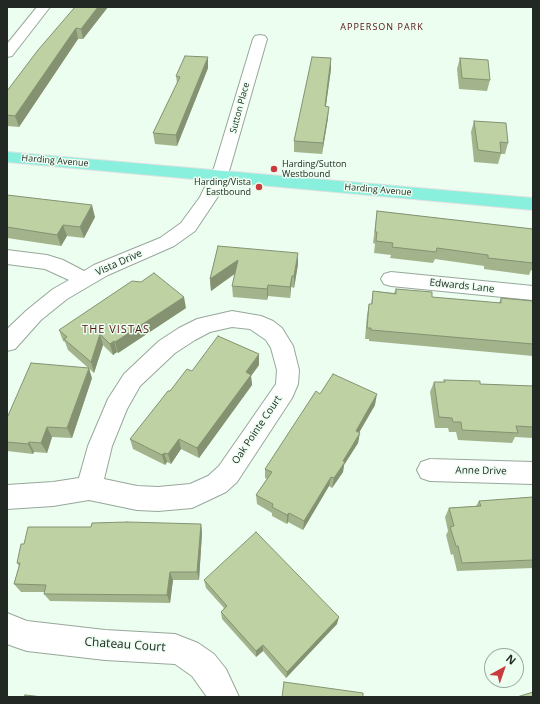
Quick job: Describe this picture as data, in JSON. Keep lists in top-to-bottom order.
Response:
{
  "streets": {
    "main road": ["Harding Avenue"],
    "street": [
      "Sutton Place",
      "Vista Drive",
      "Edwards Lane",
      "Oak Pointe Court",
      "Anne Drive",
      "Chateau Court"
    ]
  },
  "crossings": [
    ["Sutton Place", "Harding Avenue"],
    ["Sutton Place", "Vista Drive"],
    ["Harding Avenue", "Vista Drive"]
  ],
  "districts": ["APPERSON PARK", "THE VISTAS"],
  "places": ["Harding/Sutton Westbound", "Harding/Vista Eastbound"],
  "north": "top right"
}
